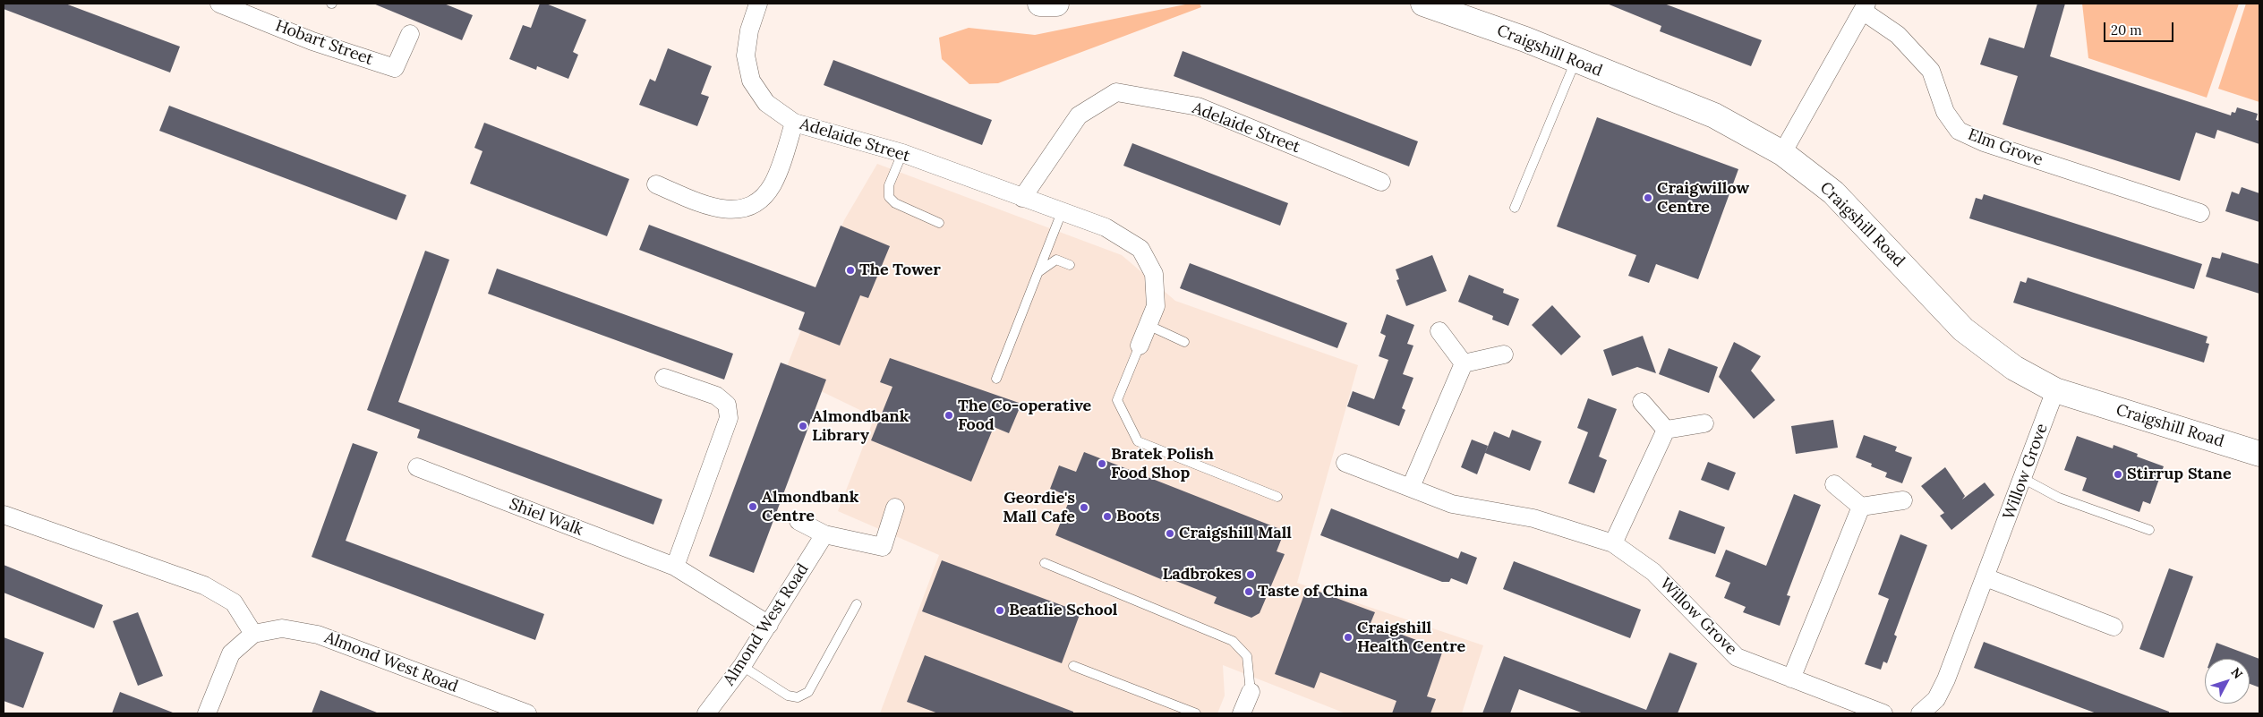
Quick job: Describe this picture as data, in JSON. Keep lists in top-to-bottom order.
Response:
{
  "streets": {
    "street": [
      "Hobart Street",
      "Craigshill Road",
      "Adelaide Street",
      "Elm Grove",
      "Willow Grove",
      "Shiel Walk",
      "Almond West Road"
    ]
  },
  "crossings": [
    ["Craigshill Road", "Willow Grove"],
    ["Shiel Walk", "Almond West Road"]
  ],
  "places": [
    "Craigwillow Centre",
    "The Tower",
    "The Co-operative Food",
    "Almondbank Library",
    "Bratek Polish Food Shop",
    "Stirrup Stane",
    "Almondbank Centre",
    "Geordie's Mall Cafe",
    "Boots",
    "Craigshill Mall",
    "Ladbrokes",
    "Taste of China",
    "Beatlie School",
    "Craigshill Health Centre"
  ],
  "scale_bar": "20 m",
  "north": "top right"
}
